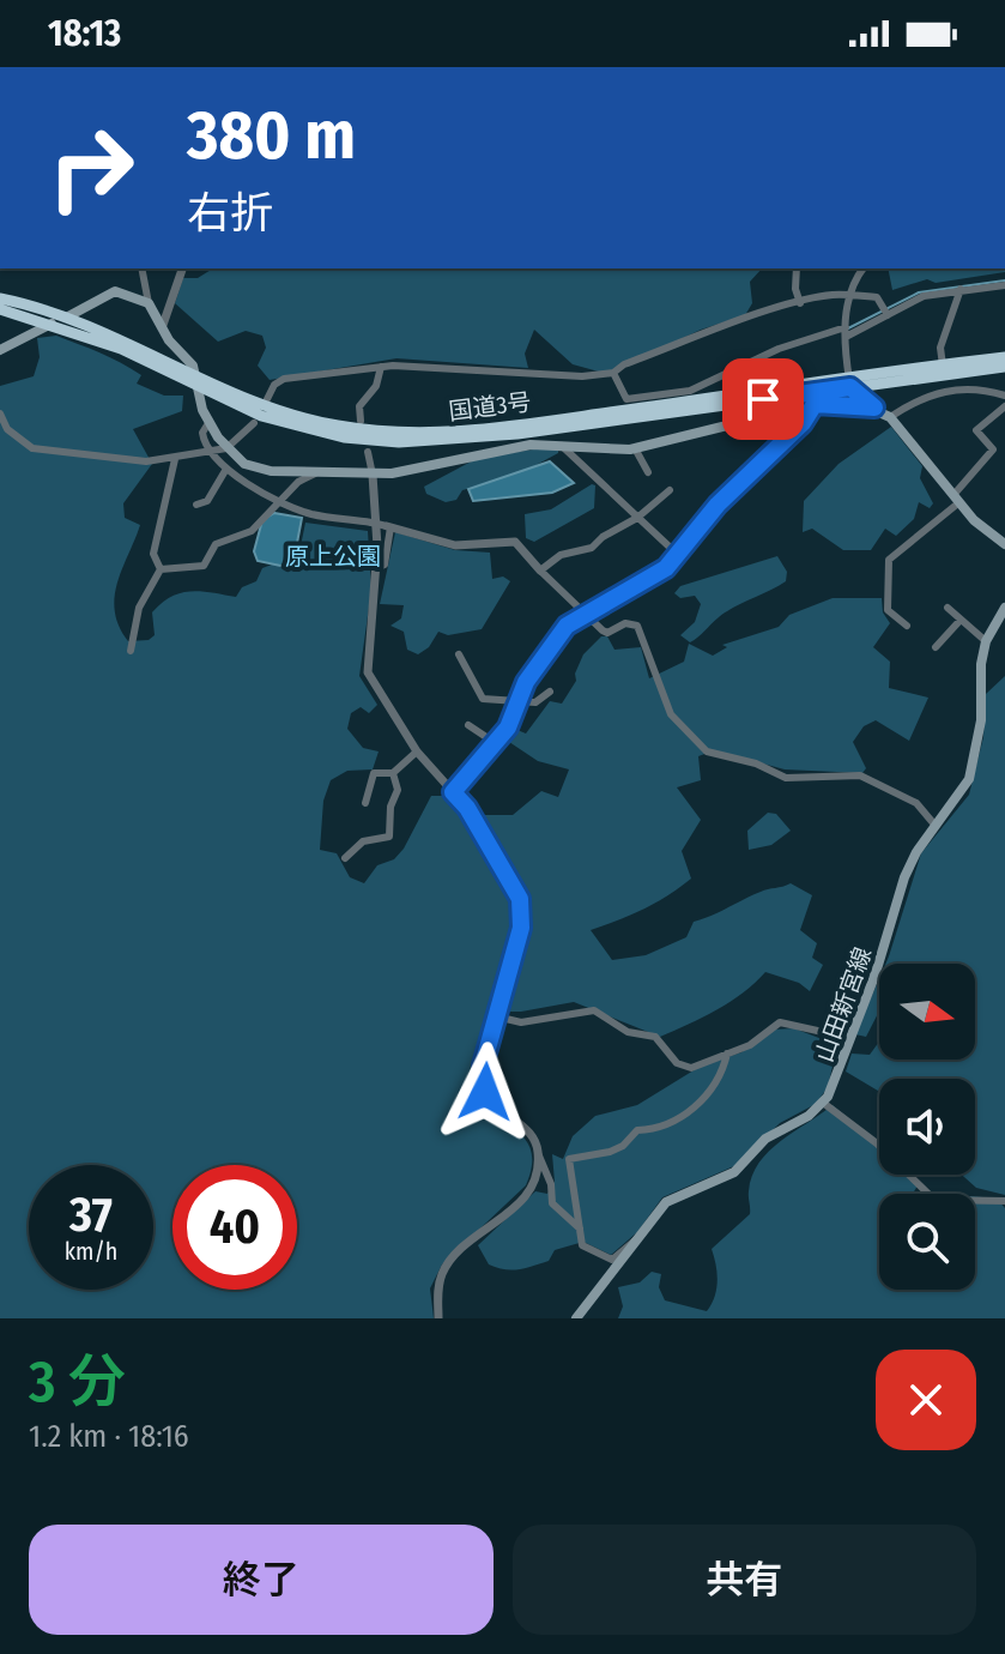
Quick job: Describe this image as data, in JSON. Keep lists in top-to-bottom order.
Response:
{
  "streets": {
    "highway": ["国道3号"],
    "main road": ["山田新宮線"]
  },
  "parks": ["原上公園"],
  "north": "right",
  "page": {
    "status": "18:13",
    "turn": ["380 m", "右折"],
    "speed": "37 km/h",
    "limit": "40",
    "heading": ["3 分", "1.2 km · 18:16"],
    "buttons": ["終了", "共有"]
  }
}
